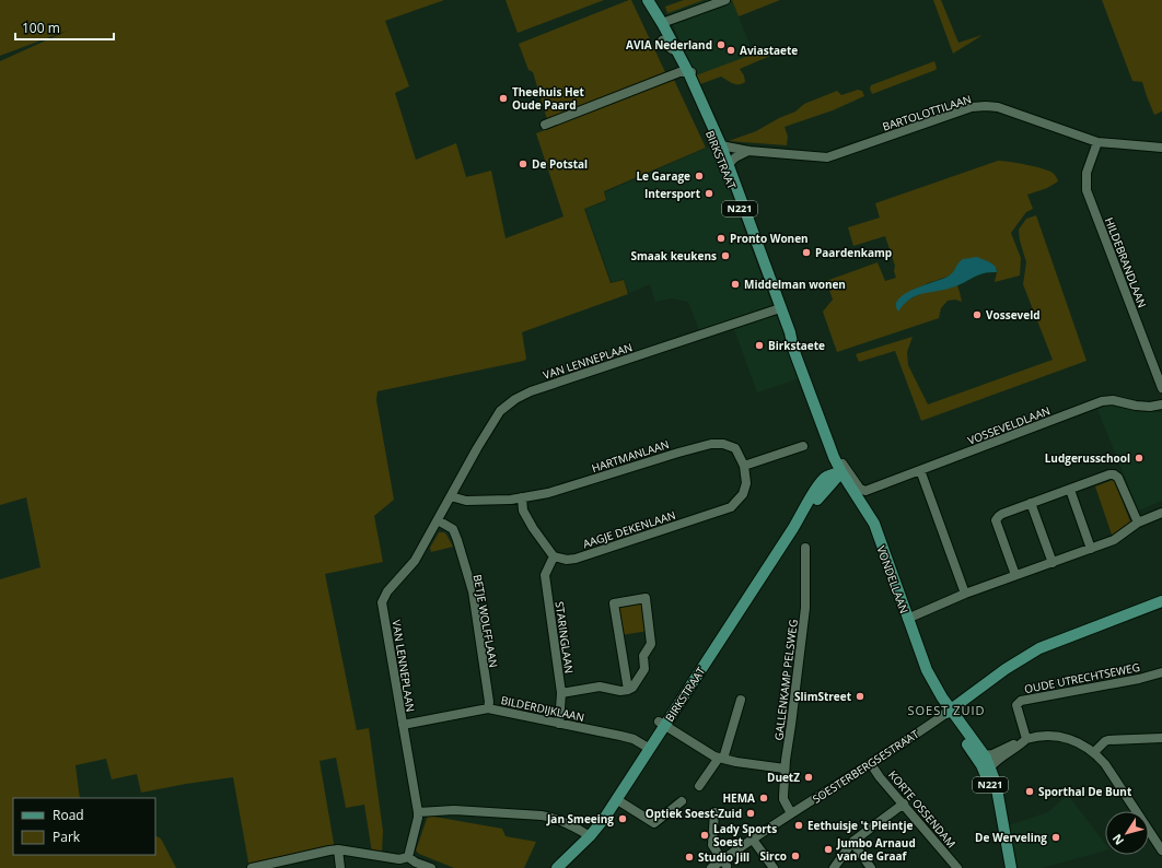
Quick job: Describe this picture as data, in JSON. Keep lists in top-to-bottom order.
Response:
{
  "streets": {
    "main road": [
      "BIRKSTRAAT",
      "N221",
      "VONDELLAAN",
      "SOESTERBERGSESTRAAT"
    ],
    "street": [
      "BARTOLOTTILAAN",
      "HILDEBRANDLAAN",
      "VAN LENNEPLAAN",
      "VOSSEVELDLAAN",
      "HARTMANLAAN",
      "AAGJE DEKENLAAN",
      "BETJE WOLFFLAAN",
      "STARINGLAAN",
      "OUDE UTRECHTSEWEG",
      "GALLENKAMP PELSWEG",
      "BILDERDIJKLAAN",
      "KORTE OSSENDAM"
    ]
  },
  "crossings": [
    ["BARTOLOTTILAAN", "BIRKSTRAAT"],
    ["BARTOLOTTILAAN", "HILDEBRANDLAAN"],
    ["BIRKSTRAAT", "VAN LENNEPLAAN"],
    ["BIRKSTRAAT", "VONDELLAAN"],
    ["BIRKSTRAAT", "BILDERDIJKLAAN"],
    ["N221", "VONDELLAAN"],
    ["N221", "SOESTERBERGSESTRAAT"],
    ["VAN LENNEPLAAN", "HARTMANLAAN"],
    ["VAN LENNEPLAAN", "BETJE WOLFFLAAN"],
    ["VAN LENNEPLAAN", "BILDERDIJKLAAN"],
    ["HARTMANLAAN", "AAGJE DEKENLAAN"],
    ["AAGJE DEKENLAAN", "STARINGLAAN"],
    ["VONDELLAAN", "SOESTERBERGSESTRAAT"],
    ["BETJE WOLFFLAAN", "BILDERDIJKLAAN"],
    ["STARINGLAAN", "BILDERDIJKLAAN"],
    ["GALLENKAMP PELSWEG", "SOESTERBERGSESTRAAT"],
    ["SOESTERBERGSESTRAAT", "KORTE OSSENDAM"]
  ],
  "districts": ["SOEST ZUID"],
  "places": [
    "AVIA Nederland",
    "Aviastaete",
    "Theehuis Het Oude Paard",
    "De Potstal",
    "Le Garage",
    "Intersport",
    "Pronto Wonen",
    "Paardenkamp",
    "Smaak keukens",
    "Middelman wonen",
    "Vosseveld",
    "Birkstaete",
    "Ludgerusschool",
    "SlimStreet",
    "DuetZ",
    "Sporthal De Bunt",
    "HEMA",
    "Optiek Soest-Zuid",
    "Jan Smeeing",
    "Eethuisje 't Pleintje",
    "Lady Sports Soest",
    "De Werveling",
    "Jumbo Arnaud van de Graaf",
    "Sirco",
    "Studio Jill"
  ],
  "legend": ["Road", "Park"],
  "scale_bar": "100 m",
  "north": "bottom left"
}
